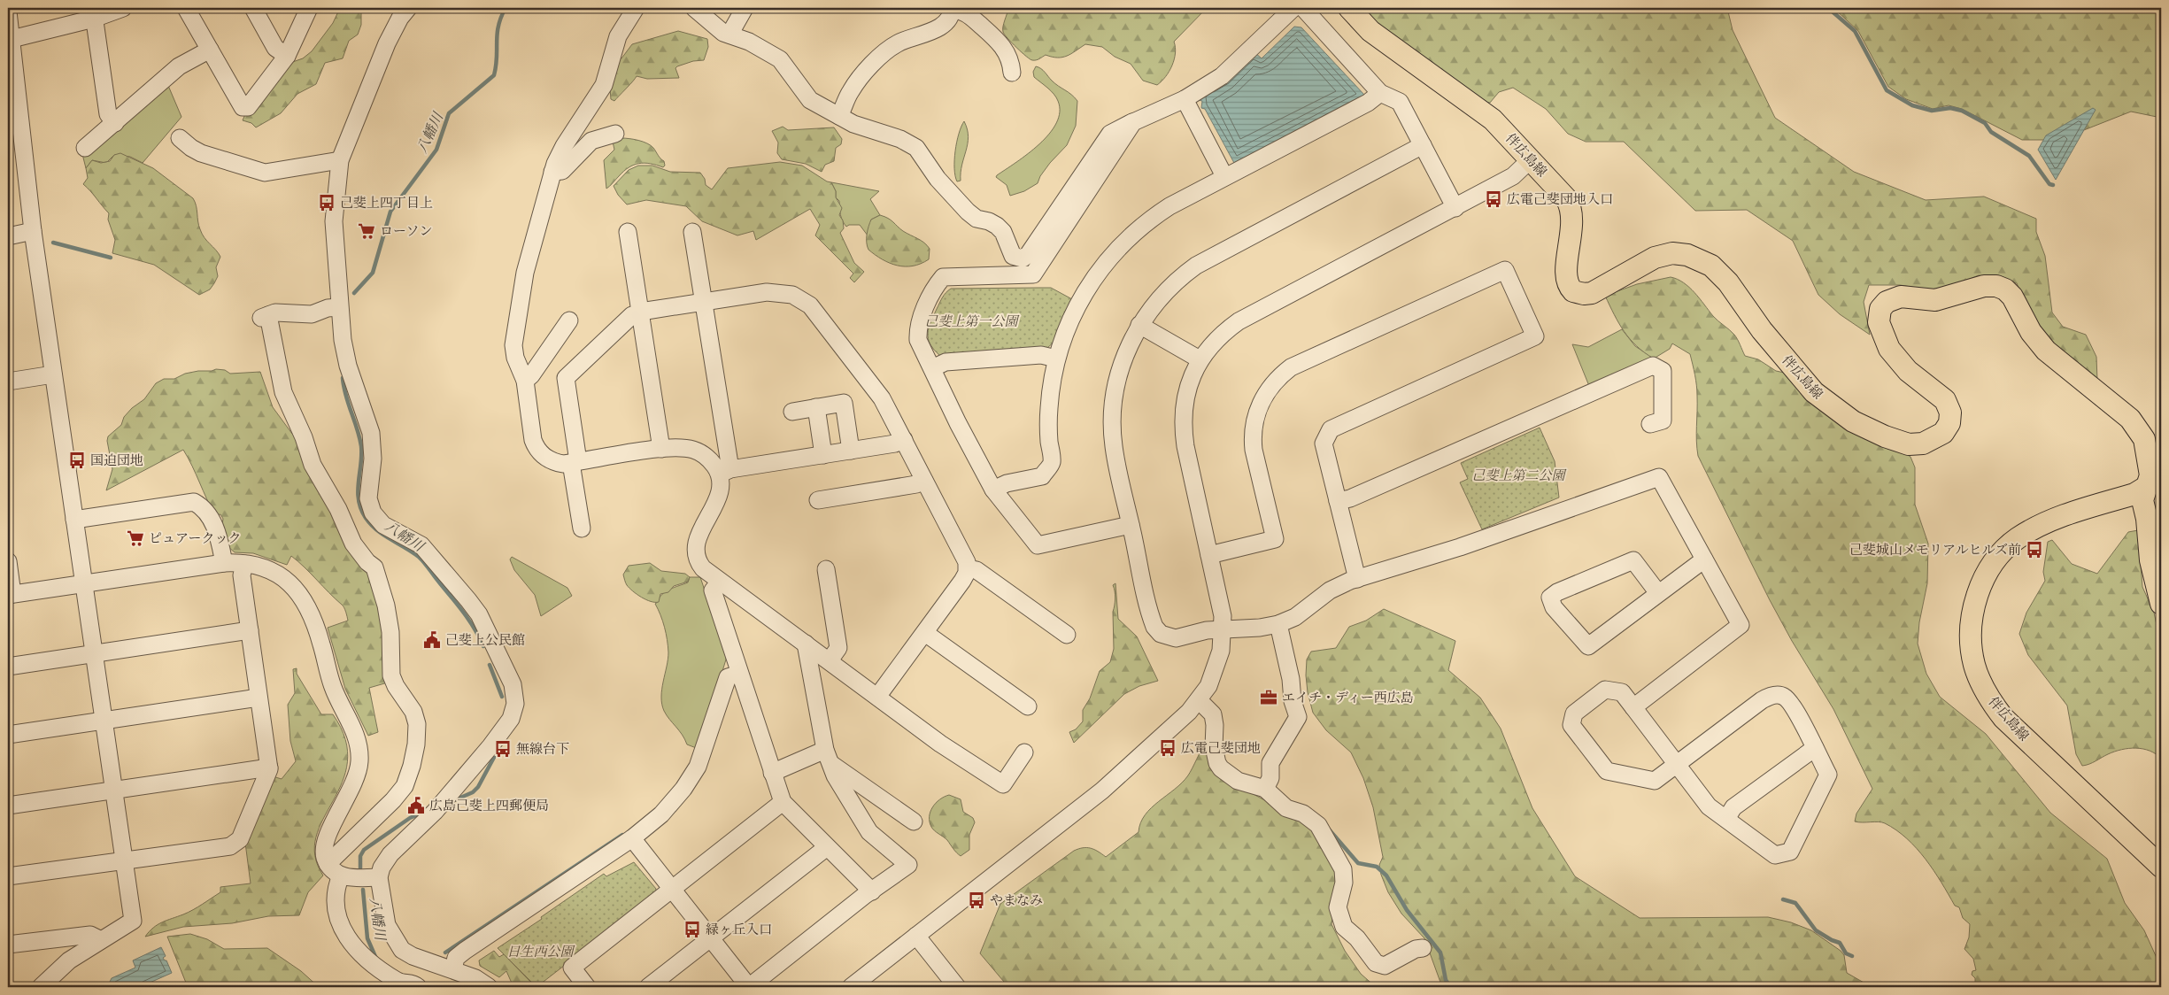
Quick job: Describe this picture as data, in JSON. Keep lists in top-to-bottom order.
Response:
{
  "streets": {
    "main road": ["伴広島線"]
  },
  "water": ["八幡川"],
  "parks": ["己斐上第一公園", "己斐上第二公園", "日生西公園"],
  "places": {
    "bus stop": [
      "広電己斐団地入口",
      "己斐上四丁目上",
      "国迫団地",
      "己斐城山メモリアルヒルズ前",
      "広電己斐団地",
      "無線台下",
      "やまなみ",
      "緑ヶ丘入口"
    ],
    "supermarket": ["ローソン", "ピュアークック"],
    "public building": ["己斐上公民館", "広島己斐上四郵便局"],
    "office": ["エイチ・ディー西広島"]
  }
}
